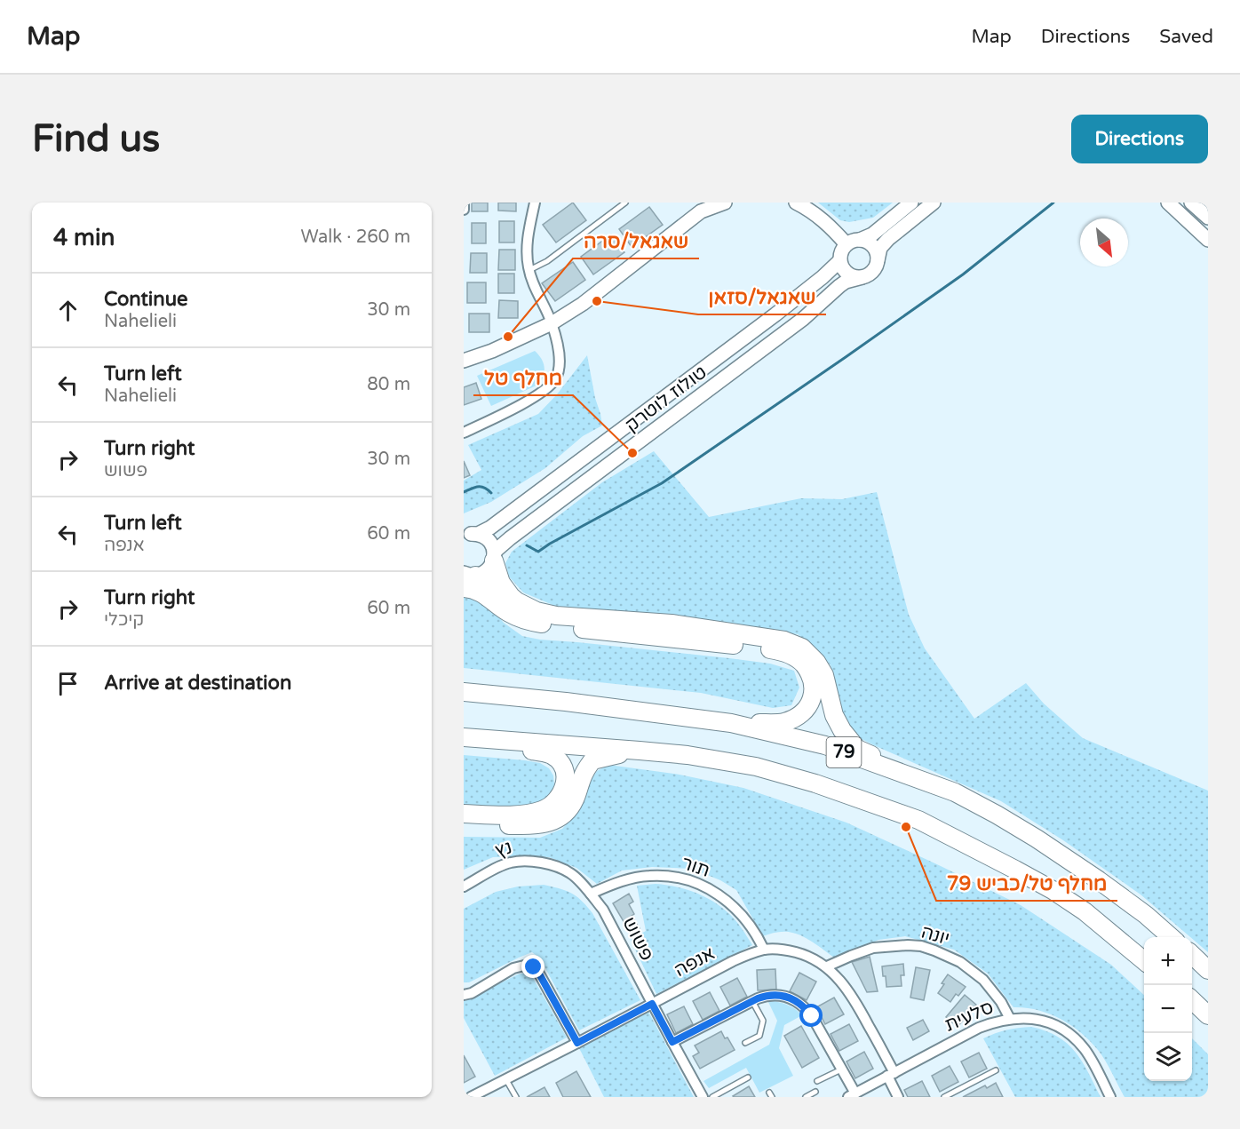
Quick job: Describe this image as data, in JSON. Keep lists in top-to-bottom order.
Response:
{
  "streets": {
    "highway": ["79"],
    "main road": ["טולוז לוטרק"],
    "street": [
      "נץ",
      "תור",
      "יונה",
      "פשוש",
      "אנפה",
      "סלעית"
    ]
  },
  "crossings": [
    ["נץ", "פשוש"],
    ["תור", "פשוש"],
    ["תור", "אנפה"],
    ["יונה", "אנפה"],
    ["יונה", "סלעית"],
    ["פשוש", "אנפה"],
    ["אנפה", "סלעית"]
  ],
  "places": [
    "שאגאל/סזאן",
    "שאגאל/סרה",
    "מחלף טל",
    "מחלף טל/כביש 79"
  ],
  "north": "bottom right",
  "page": {
    "header": "Map",
    "nav": ["Map", "Directions", "Saved"],
    "buttons": "Directions",
    "title": "Find us",
    "heading": ["4 min", "Walk · 260 m"],
    "list": [
      ["Continue", "Nahelieli", "30 m"],
      ["Turn left", "Nahelieli", "80 m"],
      ["Turn right", "פשוש", "30 m"],
      ["Turn left", "אנפה", "60 m"],
      ["Turn right", "קיכלי", "60 m"],
      "Arrive at destination"
    ],
    "map_buttons": ["+", "−"]
  }
}
